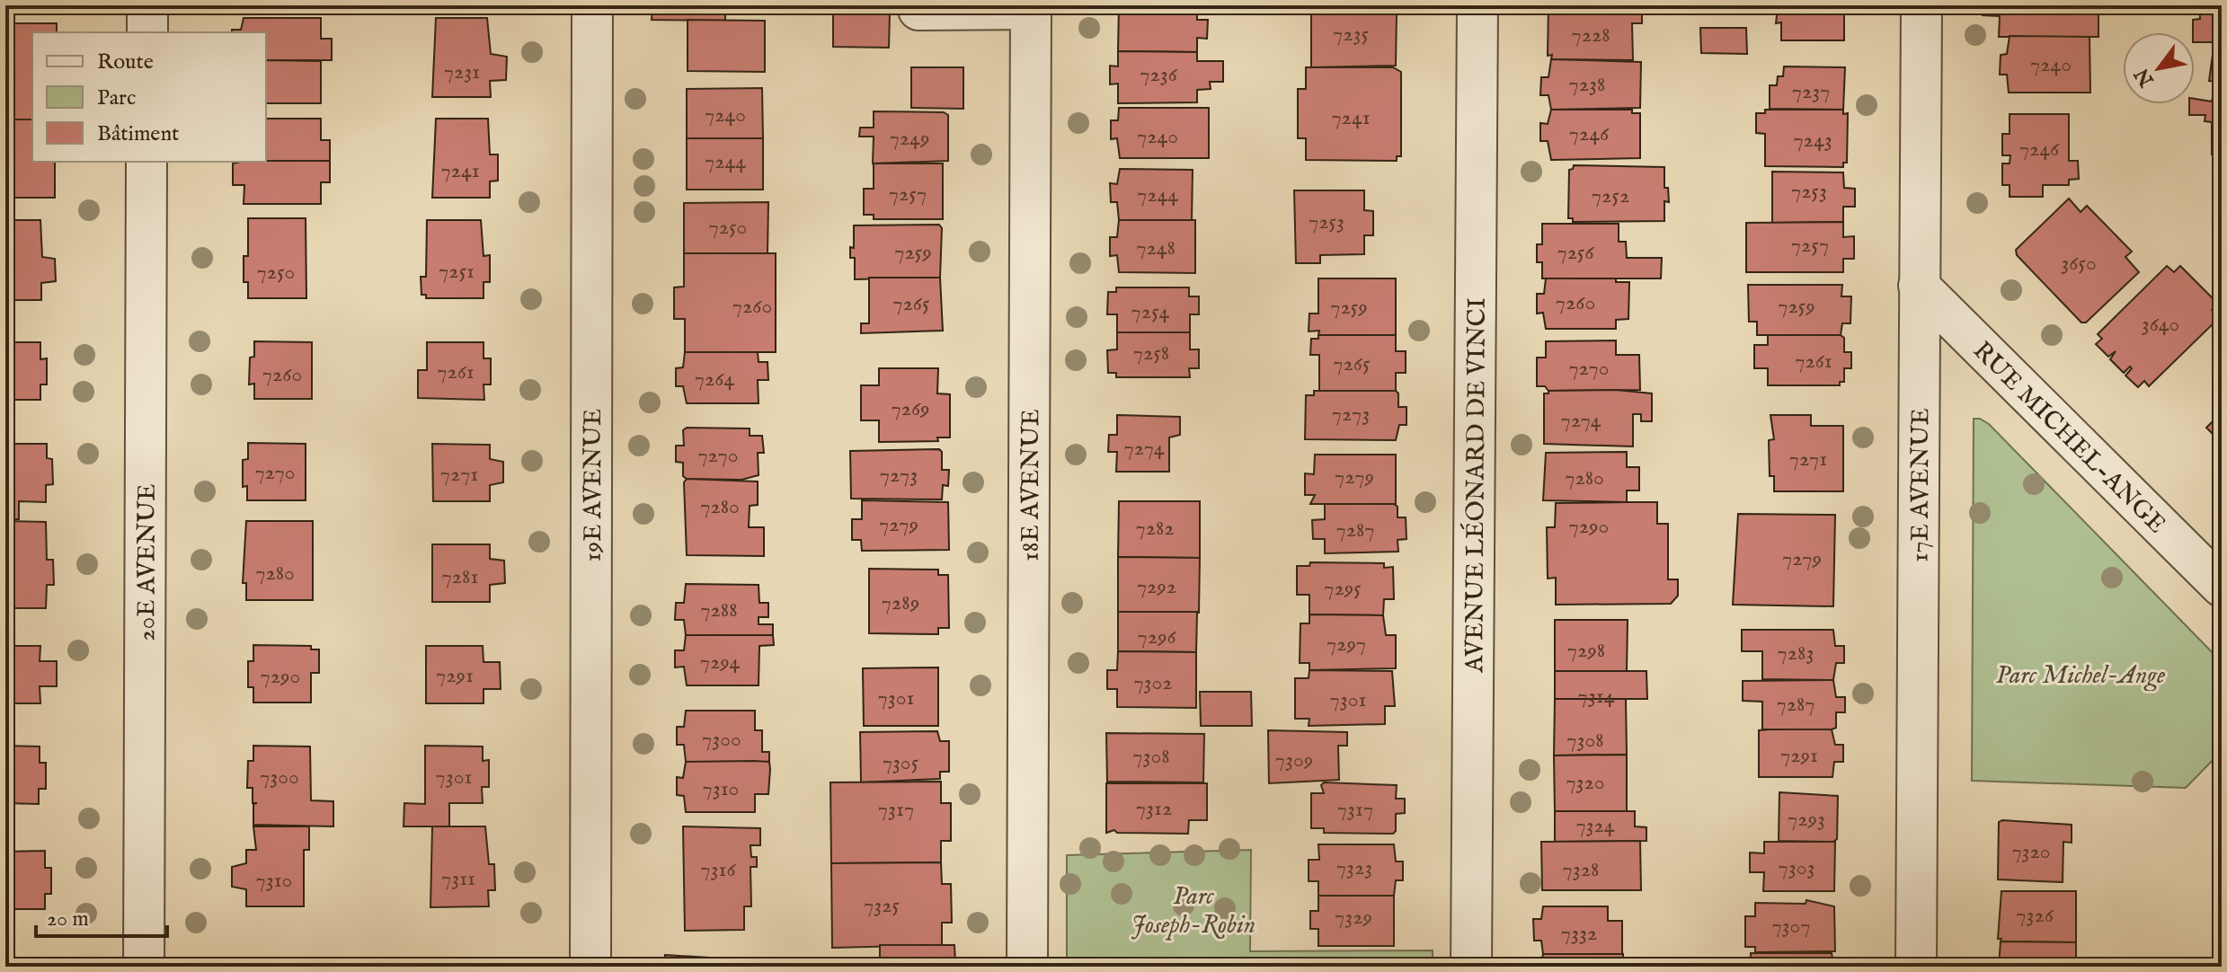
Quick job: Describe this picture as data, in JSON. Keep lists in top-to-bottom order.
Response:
{
  "streets": {
    "street": [
      "RUE MICHEL-ANGE",
      "19E AVENUE",
      "18E AVENUE",
      "AVENUE LÉONARD DE VINCI",
      "17E AVENUE",
      "20E AVENUE"
    ]
  },
  "crossings": [
    ["RUE MICHEL-ANGE", "17E AVENUE"]
  ],
  "parks": ["Parc Michel-Ange", "Parc Joseph-Robin"],
  "house_numbers": [
    "7235",
    "7228",
    "7240",
    "7231",
    "7236",
    "7238",
    "7237",
    "7240",
    "7241",
    "7246",
    "7240",
    "7249",
    "7243",
    "7246",
    "7244",
    "7241",
    "7253",
    "7257",
    "7244",
    "7252",
    "7253",
    "7250",
    "7257",
    "7248",
    "7259",
    "7256",
    "3650",
    "7251",
    "7250",
    "7260",
    "7265",
    "7260",
    "7259",
    "7259",
    "7254",
    "3640",
    "7258",
    "7261",
    "7265",
    "7270",
    "7261",
    "7260",
    "7264",
    "7269",
    "7273",
    "7274",
    "7274",
    "7270",
    "7271",
    "7270",
    "7271",
    "7273",
    "7279",
    "7280",
    "7280",
    "7279",
    "7290",
    "7282",
    "7287",
    "7279",
    "7280",
    "7281",
    "7292",
    "7295",
    "7289",
    "7288",
    "7296",
    "7297",
    "7298",
    "7283",
    "7294",
    "7291",
    "7290",
    "7302",
    "7314",
    "7301",
    "7301",
    "7287",
    "7300",
    "7308",
    "7291",
    "7308",
    "7309",
    "7305",
    "7300",
    "7301",
    "7320",
    "7310",
    "7312",
    "7317",
    "7317",
    "7293",
    "7324",
    "7320",
    "7323",
    "7303",
    "7316",
    "7328",
    "7311",
    "7310",
    "7325",
    "7326",
    "7329",
    "7307",
    "7332"
  ],
  "legend": ["Route", "Parc", "Bâtiment"],
  "scale_bar": "20 m",
  "north": "bottom left"
}
